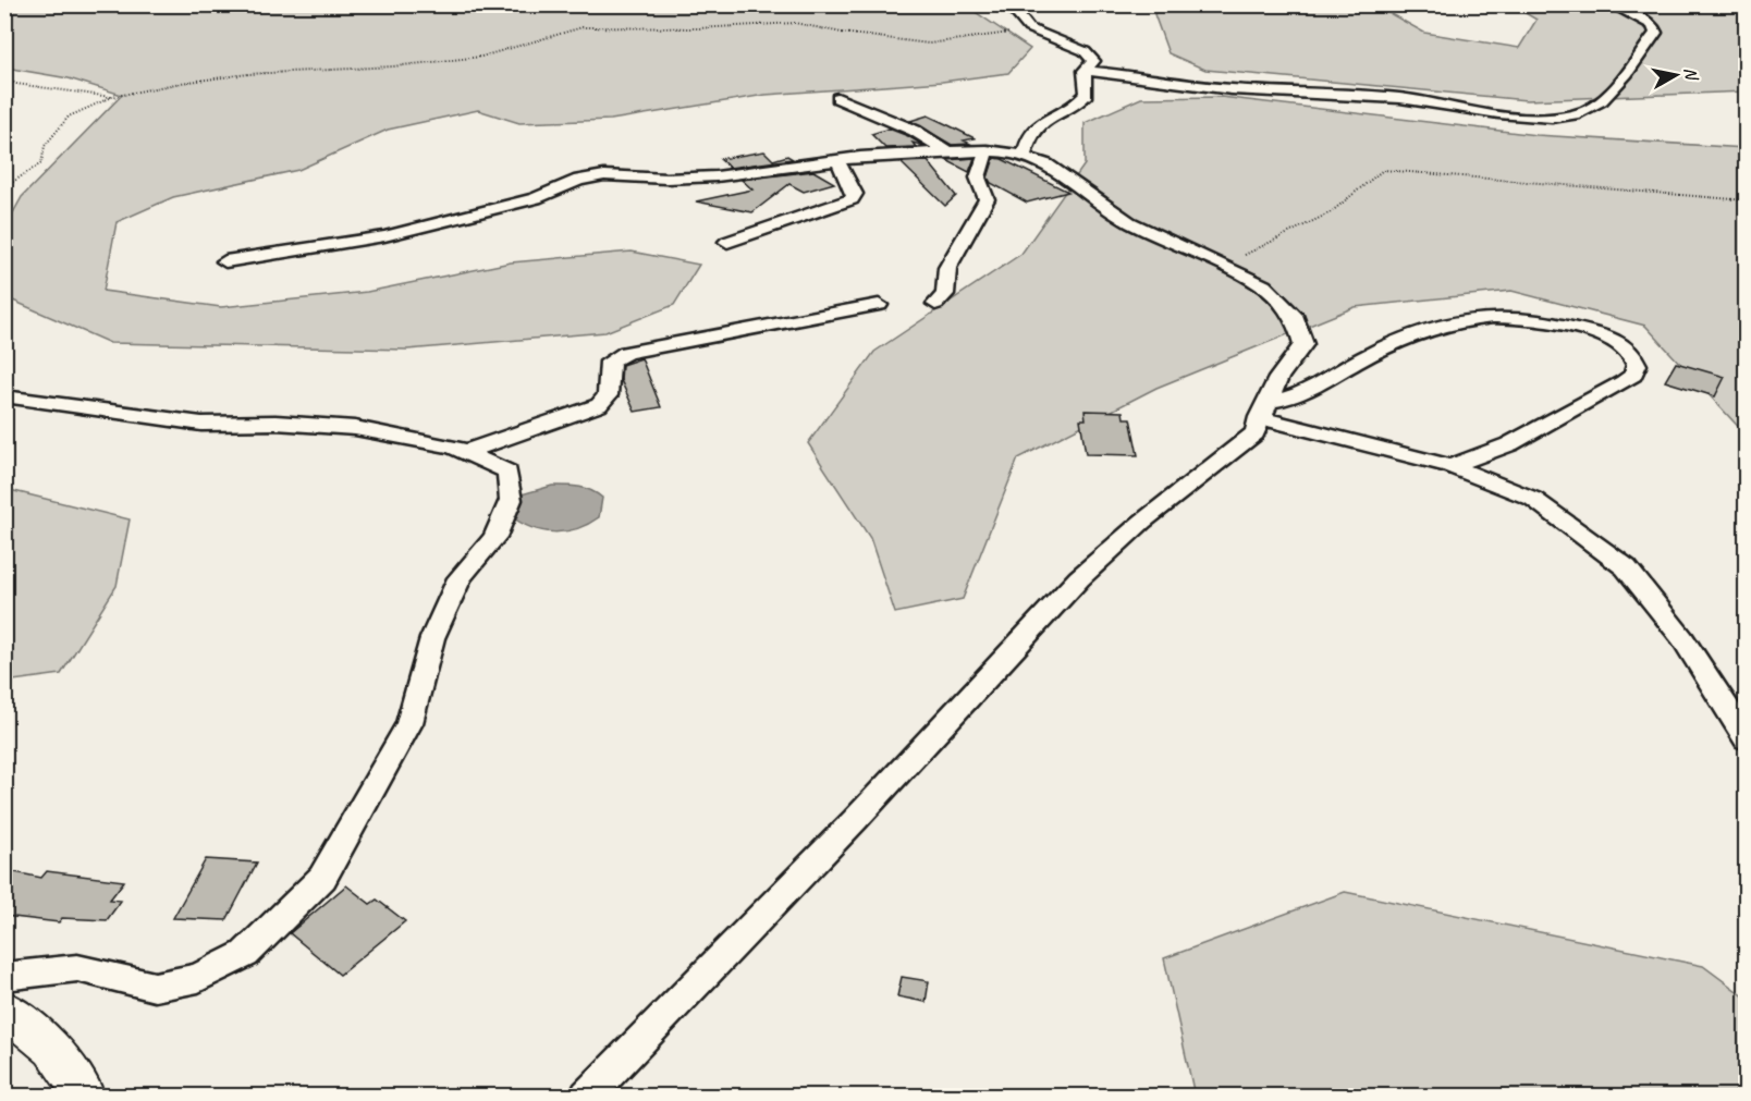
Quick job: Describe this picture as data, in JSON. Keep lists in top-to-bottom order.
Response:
{
  "north": "right"
}
